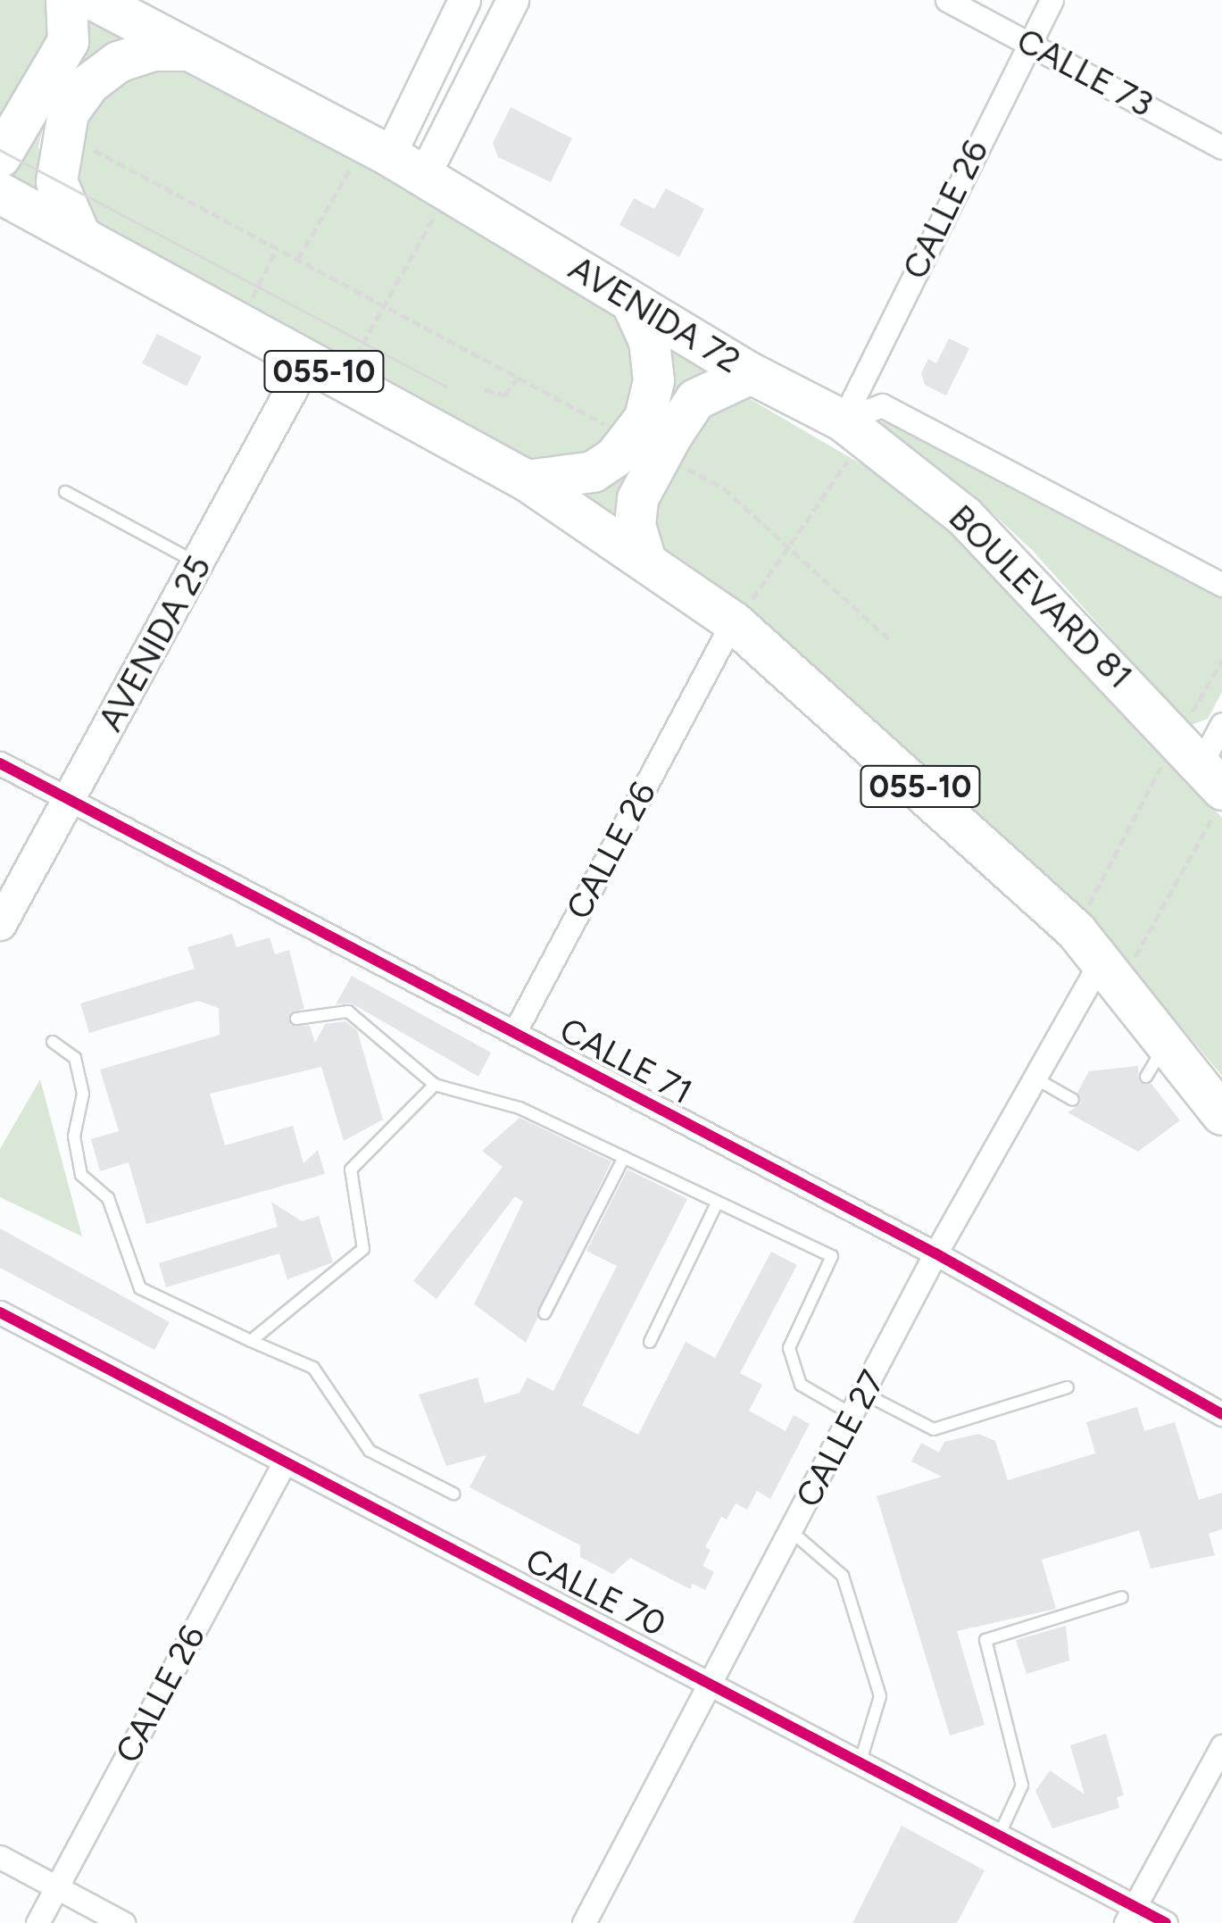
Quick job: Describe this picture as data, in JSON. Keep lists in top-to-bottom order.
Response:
{
  "streets": {
    "highway": ["AVENIDA 72", "055-10", "BOULEVARD 81"],
    "street": [
      "CALLE 73",
      "CALLE 26",
      "AVENIDA 25",
      "CALLE 71",
      "CALLE 27",
      "CALLE 70"
    ]
  },
  "crossings": [
    ["CALLE 73", "CALLE 26"],
    ["CALLE 26", "AVENIDA 72"],
    ["CALLE 26", "055-10"],
    ["CALLE 26", "BOULEVARD 81"],
    ["CALLE 26", "CALLE 71"],
    ["CALLE 26", "CALLE 70"],
    ["AVENIDA 72", "BOULEVARD 81"],
    ["055-10", "AVENIDA 25"],
    ["055-10", "CALLE 27"],
    ["AVENIDA 25", "CALLE 71"],
    ["CALLE 71", "CALLE 27"],
    ["CALLE 27", "CALLE 70"]
  ]
}
